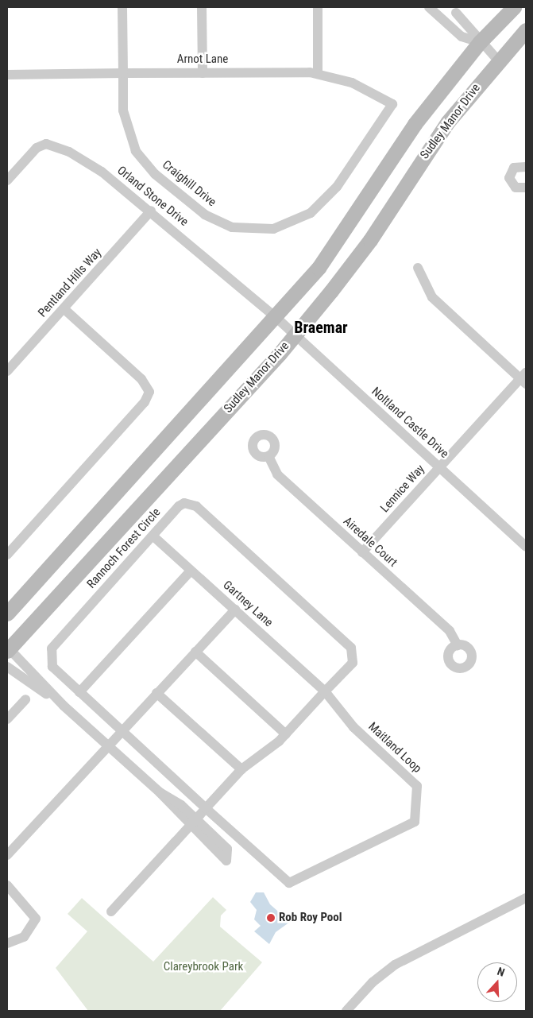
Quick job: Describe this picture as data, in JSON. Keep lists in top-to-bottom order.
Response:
{
  "streets": {
    "main road": ["Sudley Manor Drive"],
    "street": [
      "Arnot Lane",
      "Craighill Drive",
      "Orland Stone Drive",
      "Pentland Hills Way",
      "Noltland Castle Drive",
      "Lennice Way",
      "Airedale Court",
      "Rannoch Forest Circle",
      "Gartney Lane",
      "Maitland Loop"
    ]
  },
  "crossings": [
    ["Arnot Lane", "Craighill Drive"],
    ["Sudley Manor Drive", "Orland Stone Drive"],
    ["Sudley Manor Drive", "Noltland Castle Drive"],
    ["Orland Stone Drive", "Pentland Hills Way"],
    ["Orland Stone Drive", "Noltland Castle Drive"],
    ["Noltland Castle Drive", "Lennice Way"],
    ["Lennice Way", "Airedale Court"],
    ["Rannoch Forest Circle", "Gartney Lane"],
    ["Rannoch Forest Circle", "Maitland Loop"],
    ["Gartney Lane", "Maitland Loop"]
  ],
  "districts": ["Braemar"],
  "parks": ["Clareybrook Park"],
  "places": ["Rob Roy Pool"],
  "north": "top"
}
